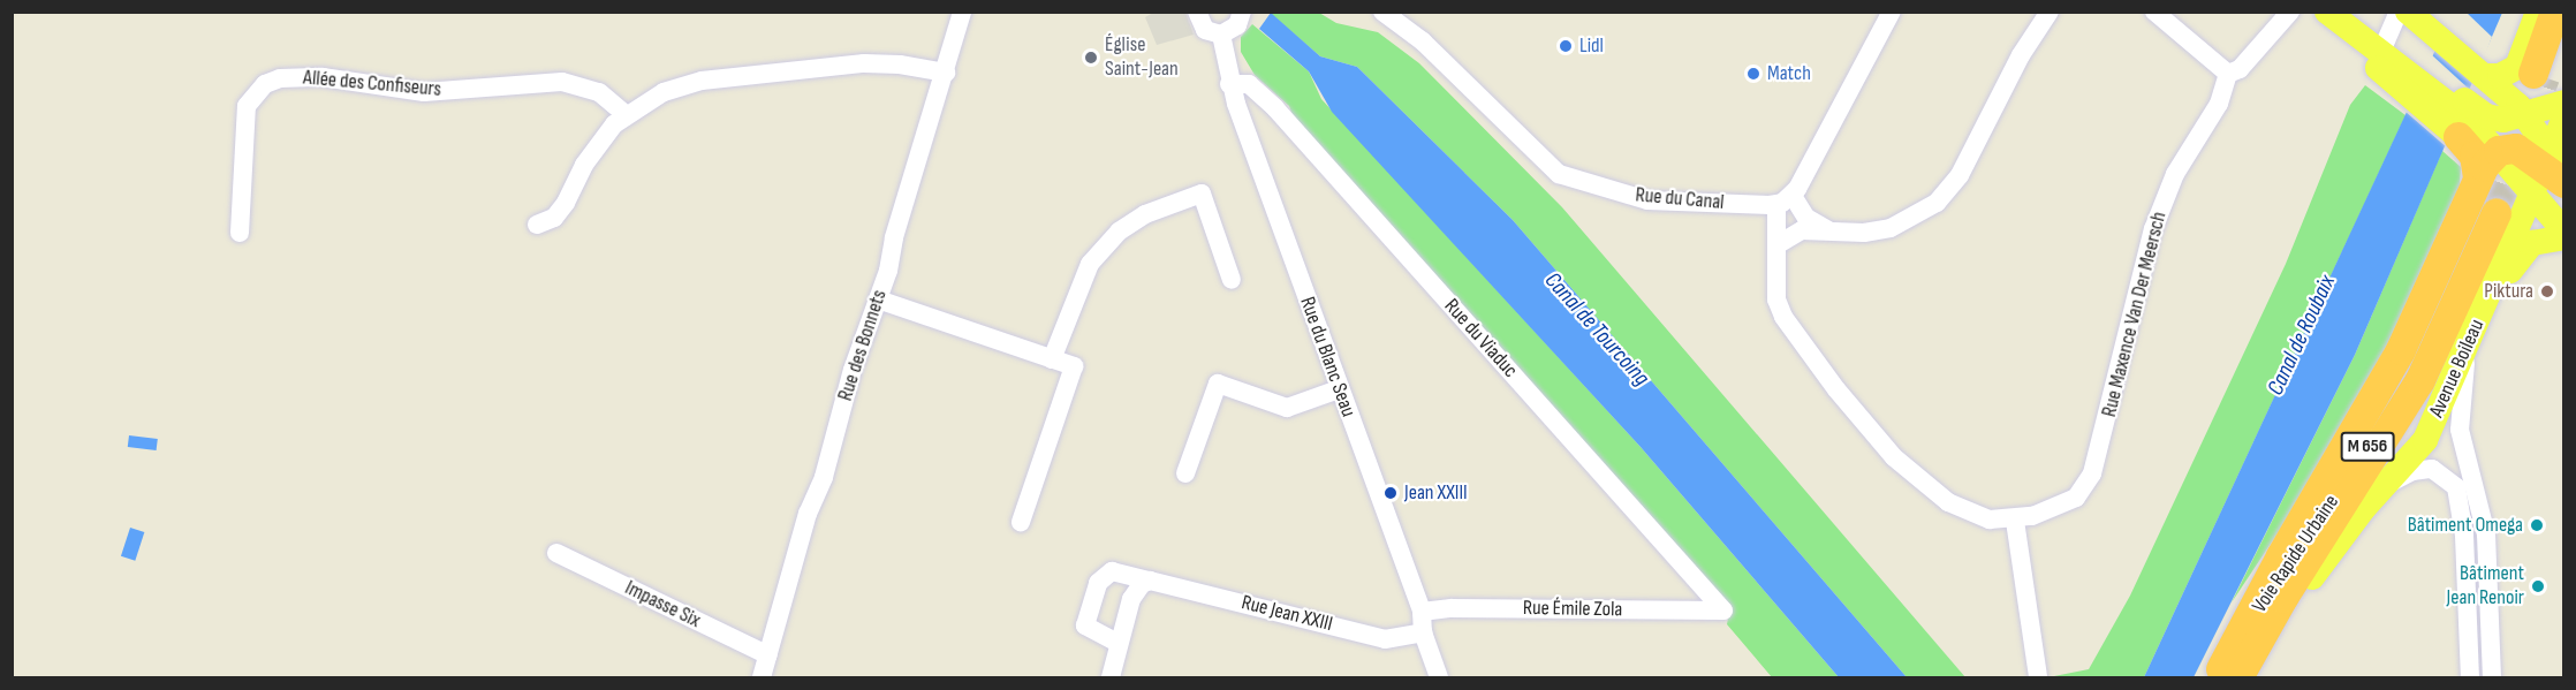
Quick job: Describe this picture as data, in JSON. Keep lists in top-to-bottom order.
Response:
{
  "streets": {
    "highway": ["M 656", "Voie Rapide Urbaine"],
    "main road": ["Avenue Boileau"],
    "street": [
      "Allée des Confiseurs",
      "Rue du Canal",
      "Rue Maxence Van Der Meersch",
      "Rue du Viaduc",
      "Rue des Bonnets",
      "Rue du Blanc Seau",
      "Impasse Six",
      "Rue Émile Zola",
      "Rue Jean XXIII"
    ]
  },
  "crossings": [
    ["Rue du Canal", "Rue Maxence Van Der Meersch"],
    ["Rue du Viaduc", "Rue du Blanc Seau"],
    ["Rue du Viaduc", "Rue Émile Zola"],
    ["Rue des Bonnets", "Impasse Six"],
    ["Rue du Blanc Seau", "Rue Émile Zola"],
    ["Rue du Blanc Seau", "Rue Jean XXIII"],
    ["Avenue Boileau", "Voie Rapide Urbaine"]
  ],
  "water": ["Canal de Tourcoing", "Canal de Roubaix"],
  "places": [
    "Lidl",
    "Église Saint-Jean",
    "Match",
    "Piktura",
    "Jean XXIII",
    "Bâtiment Omega",
    "Bâtiment Jean Renoir"
  ]
}
